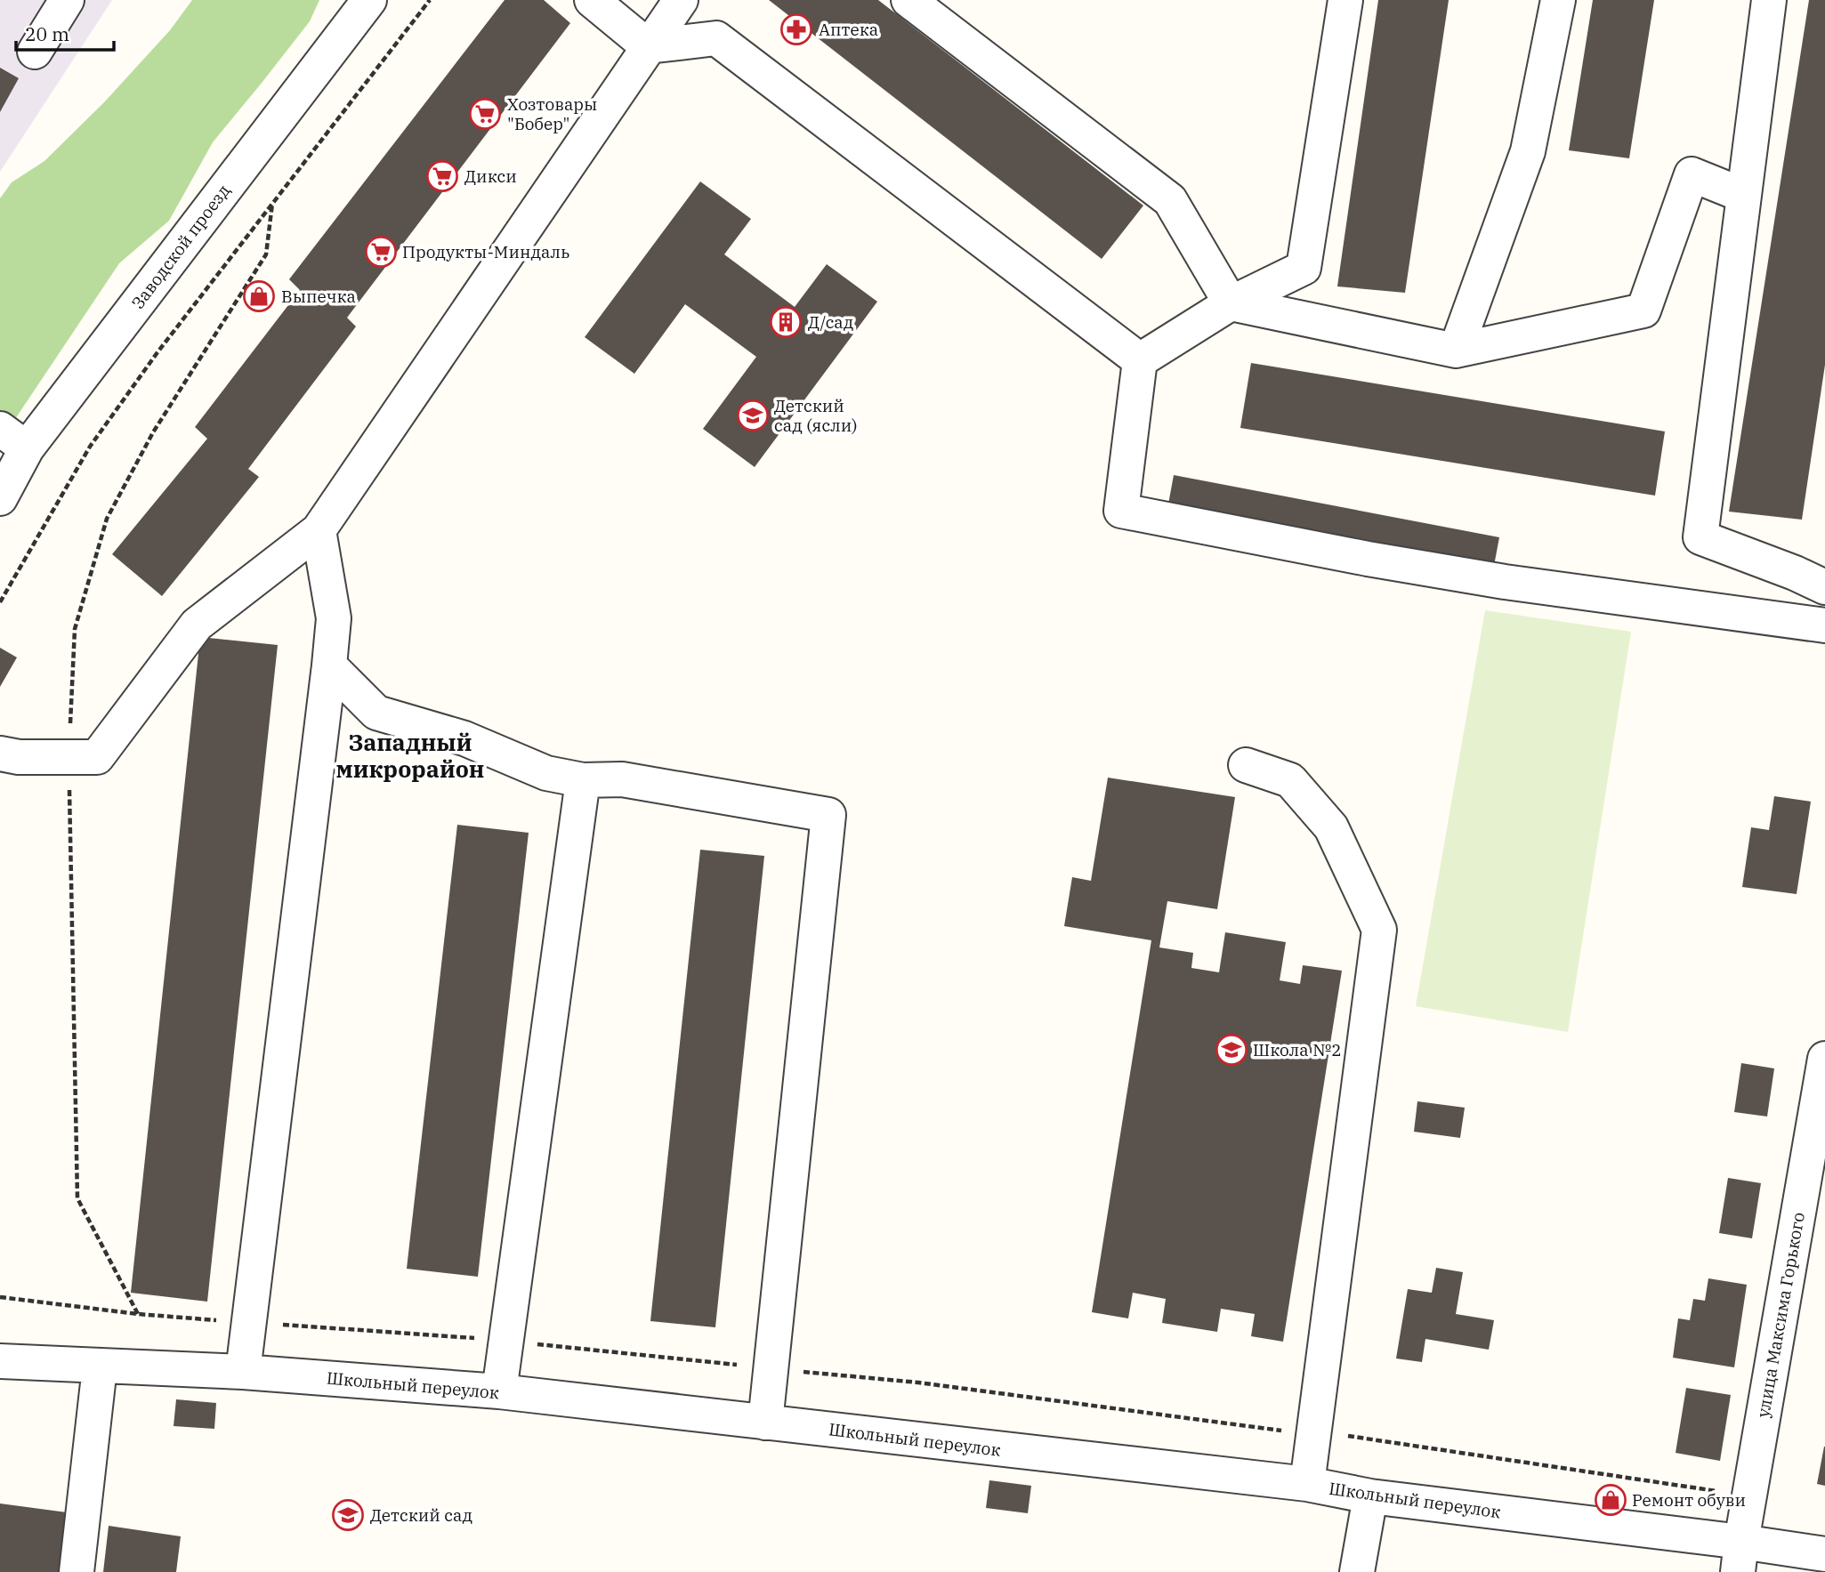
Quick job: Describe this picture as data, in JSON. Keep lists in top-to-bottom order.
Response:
{
  "streets": {
    "street": ["Заводской проезд", "улица Максима Горького", "Школьный переулок"]
  },
  "crossings": [
    ["улица Максима Горького", "Школьный переулок"]
  ],
  "districts": ["Западный микрорайон"],
  "places": {
    "pharmacy": ["Аптека"],
    "supermarket": ["Хозтовары \"Бобер\"", "Дикси", "Продукты-Миндаль"],
    "shop": ["Выпечка", "Ремонт обуви"],
    "building": ["Д/сад"],
    "school or university": ["Детский сад (ясли)", "Школа №2", "Детский сад"]
  },
  "scale_bar": "20 m"
}
